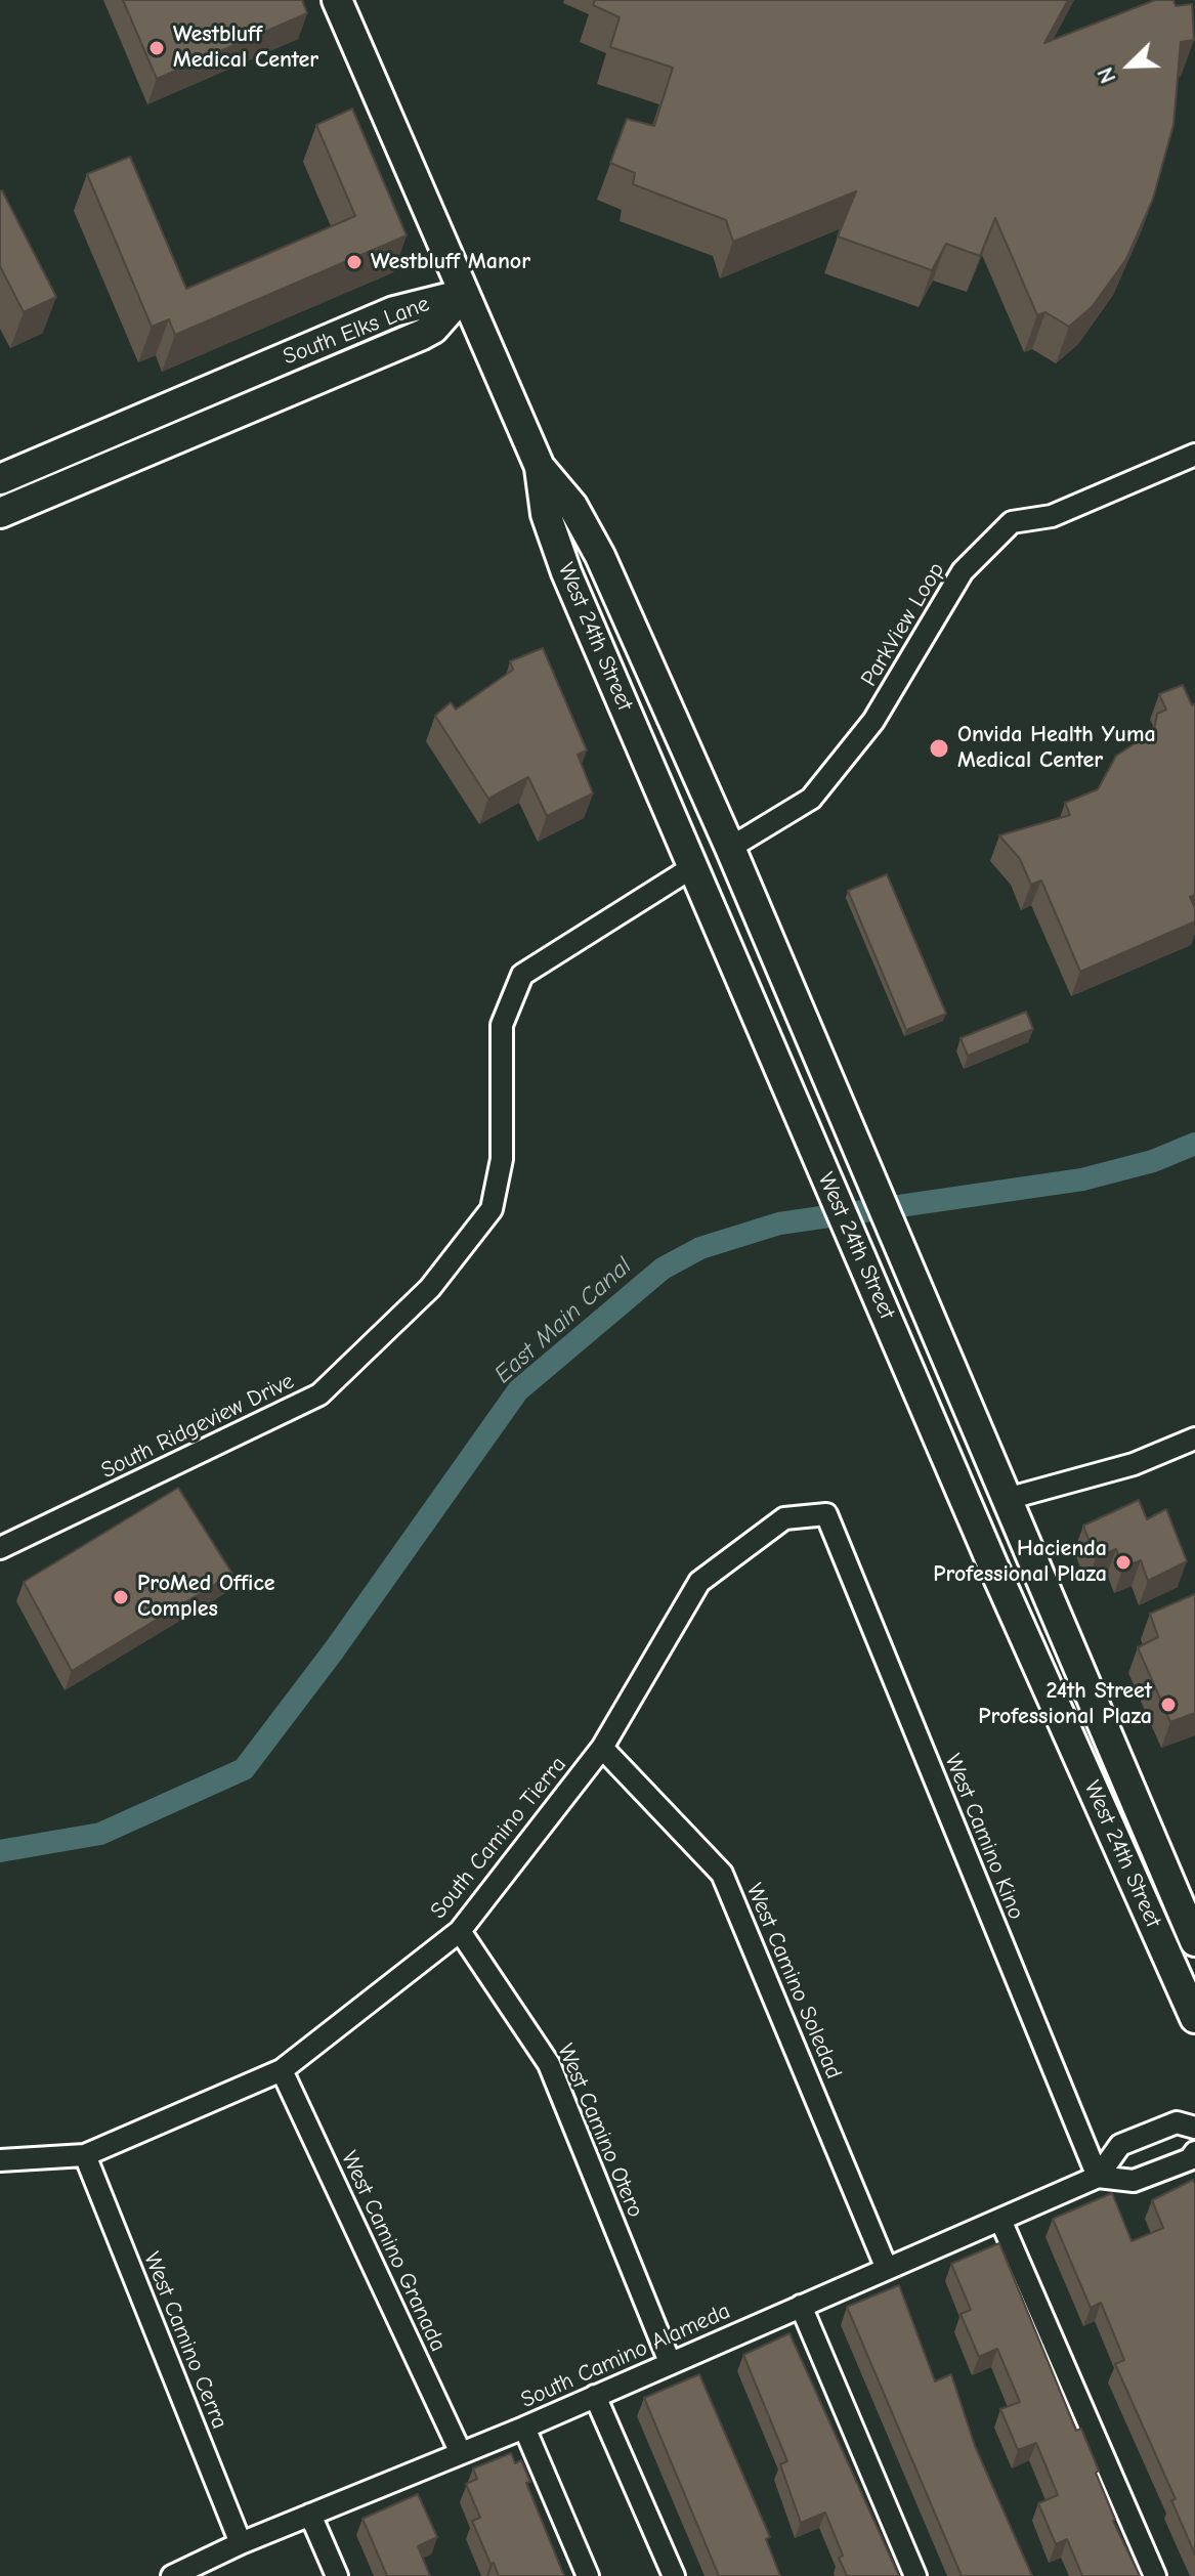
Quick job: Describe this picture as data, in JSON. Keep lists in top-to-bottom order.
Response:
{
  "streets": {
    "main road": ["South Elks Lane", "West 24th Street"],
    "street": [
      "ParkView Loop",
      "South Ridgeview Drive",
      "West Camino Kino",
      "South Camino Tierra",
      "West Camino Soledad",
      "West Camino Otero",
      "West Camino Granada",
      "West Camino Cerra",
      "South Camino Alameda"
    ]
  },
  "crossings": [
    ["South Elks Lane", "West 24th Street"],
    ["ParkView Loop", "West 24th Street"],
    ["West 24th Street", "South Ridgeview Drive"],
    ["West Camino Kino", "South Camino Tierra"],
    ["West Camino Kino", "South Camino Alameda"],
    ["South Camino Tierra", "West Camino Soledad"],
    ["South Camino Tierra", "West Camino Otero"],
    ["South Camino Tierra", "West Camino Granada"],
    ["South Camino Tierra", "West Camino Cerra"],
    ["West Camino Soledad", "South Camino Alameda"],
    ["West Camino Otero", "South Camino Alameda"],
    ["West Camino Granada", "South Camino Alameda"],
    ["West Camino Cerra", "South Camino Alameda"]
  ],
  "water": ["East Main Canal"],
  "places": [
    "Westbluff Medical Center",
    "Westbluff Manor",
    "Onvida Health Yuma Medical Center",
    "Hacienda Professional Plaza",
    "ProMed Office Comples",
    "24th Street Professional Plaza"
  ],
  "north": "bottom left"
}
